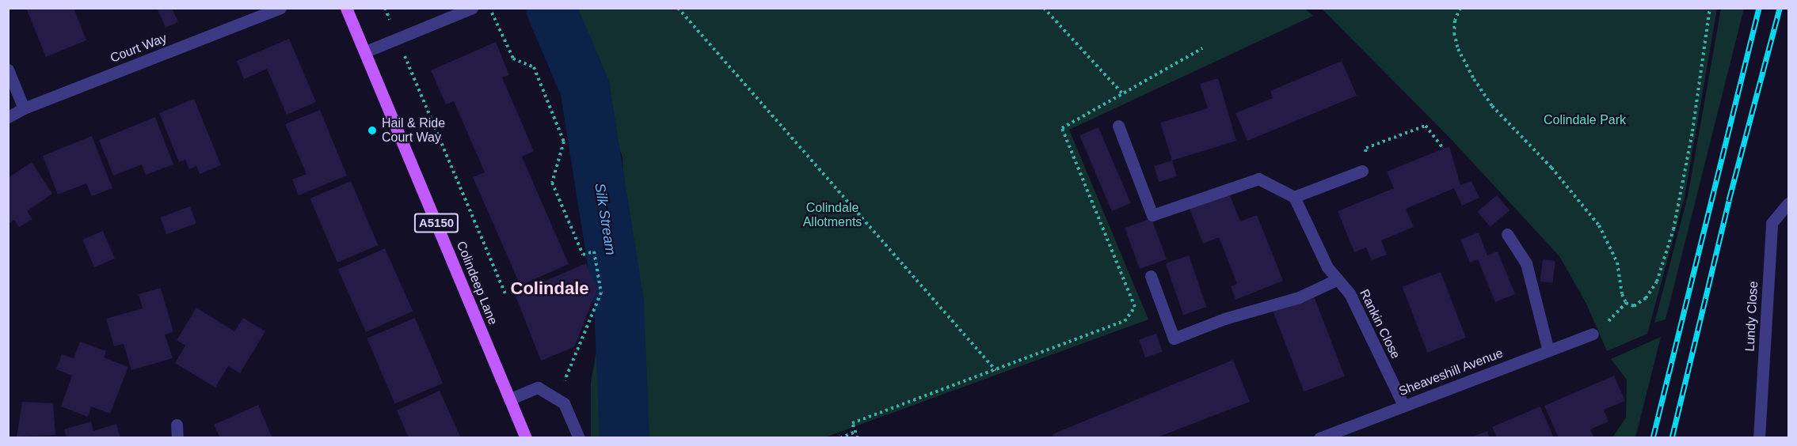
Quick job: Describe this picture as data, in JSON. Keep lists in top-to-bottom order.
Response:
{
  "streets": {
    "main road": ["A5150", "Colindeep Lane"],
    "street": [
      "Court Way",
      "Lundy Close",
      "Rankin Close",
      "Sheaveshill Avenue"
    ]
  },
  "crossings": [
    ["Rankin Close", "Sheaveshill Avenue"]
  ],
  "districts": ["Colindale"],
  "water": ["Silk Stream"],
  "parks": ["Colindale Park", "Colindale Allotments"],
  "places": ["Hail & Ride Court Way"]
}
